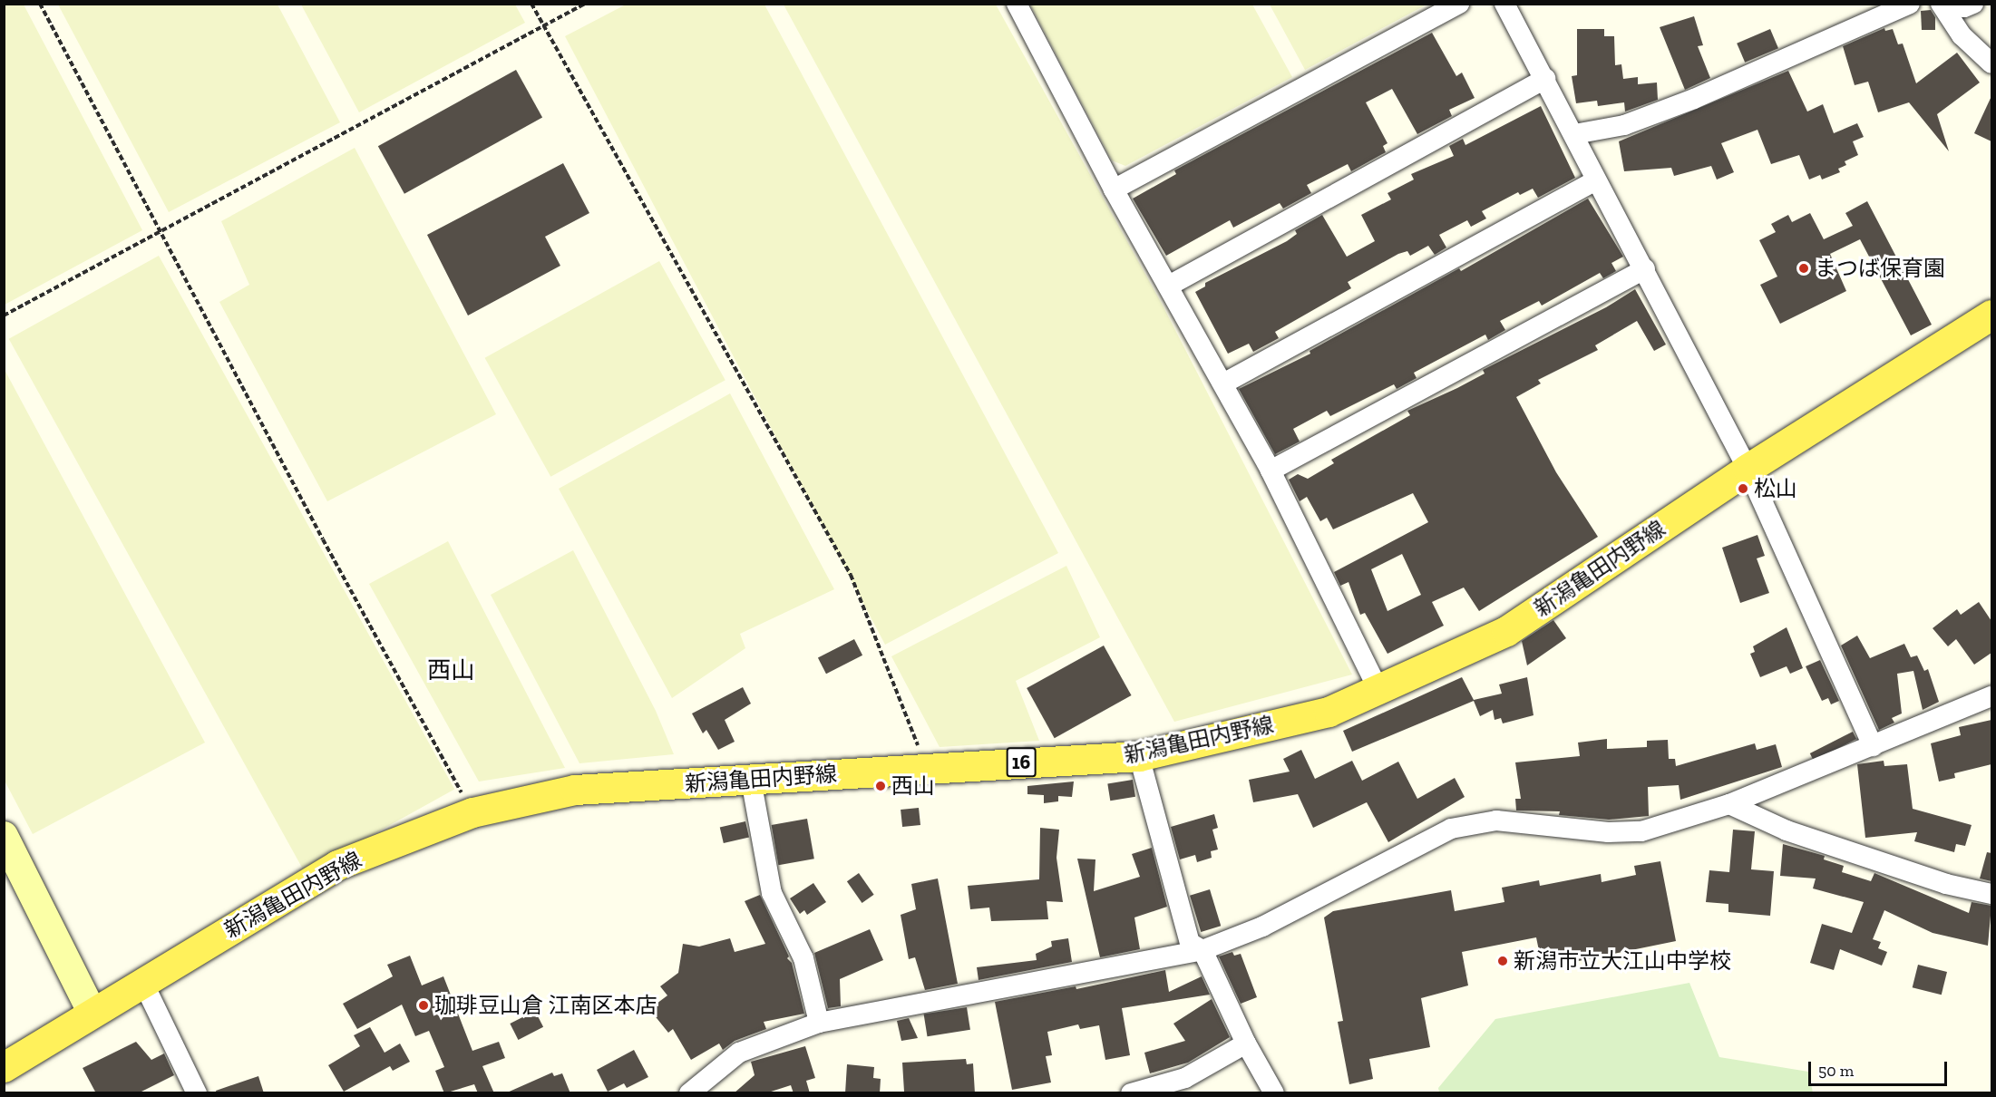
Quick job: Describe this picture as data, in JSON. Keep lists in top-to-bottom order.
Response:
{
  "streets": {
    "main road": ["新潟亀田内野線", "16"]
  },
  "districts": ["西山"],
  "places": [
    "まつば保育園",
    "松山",
    "西山",
    "新潟市立大江山中学校",
    "珈琲豆山倉 江南区本店"
  ],
  "scale_bar": "50 m"
}
